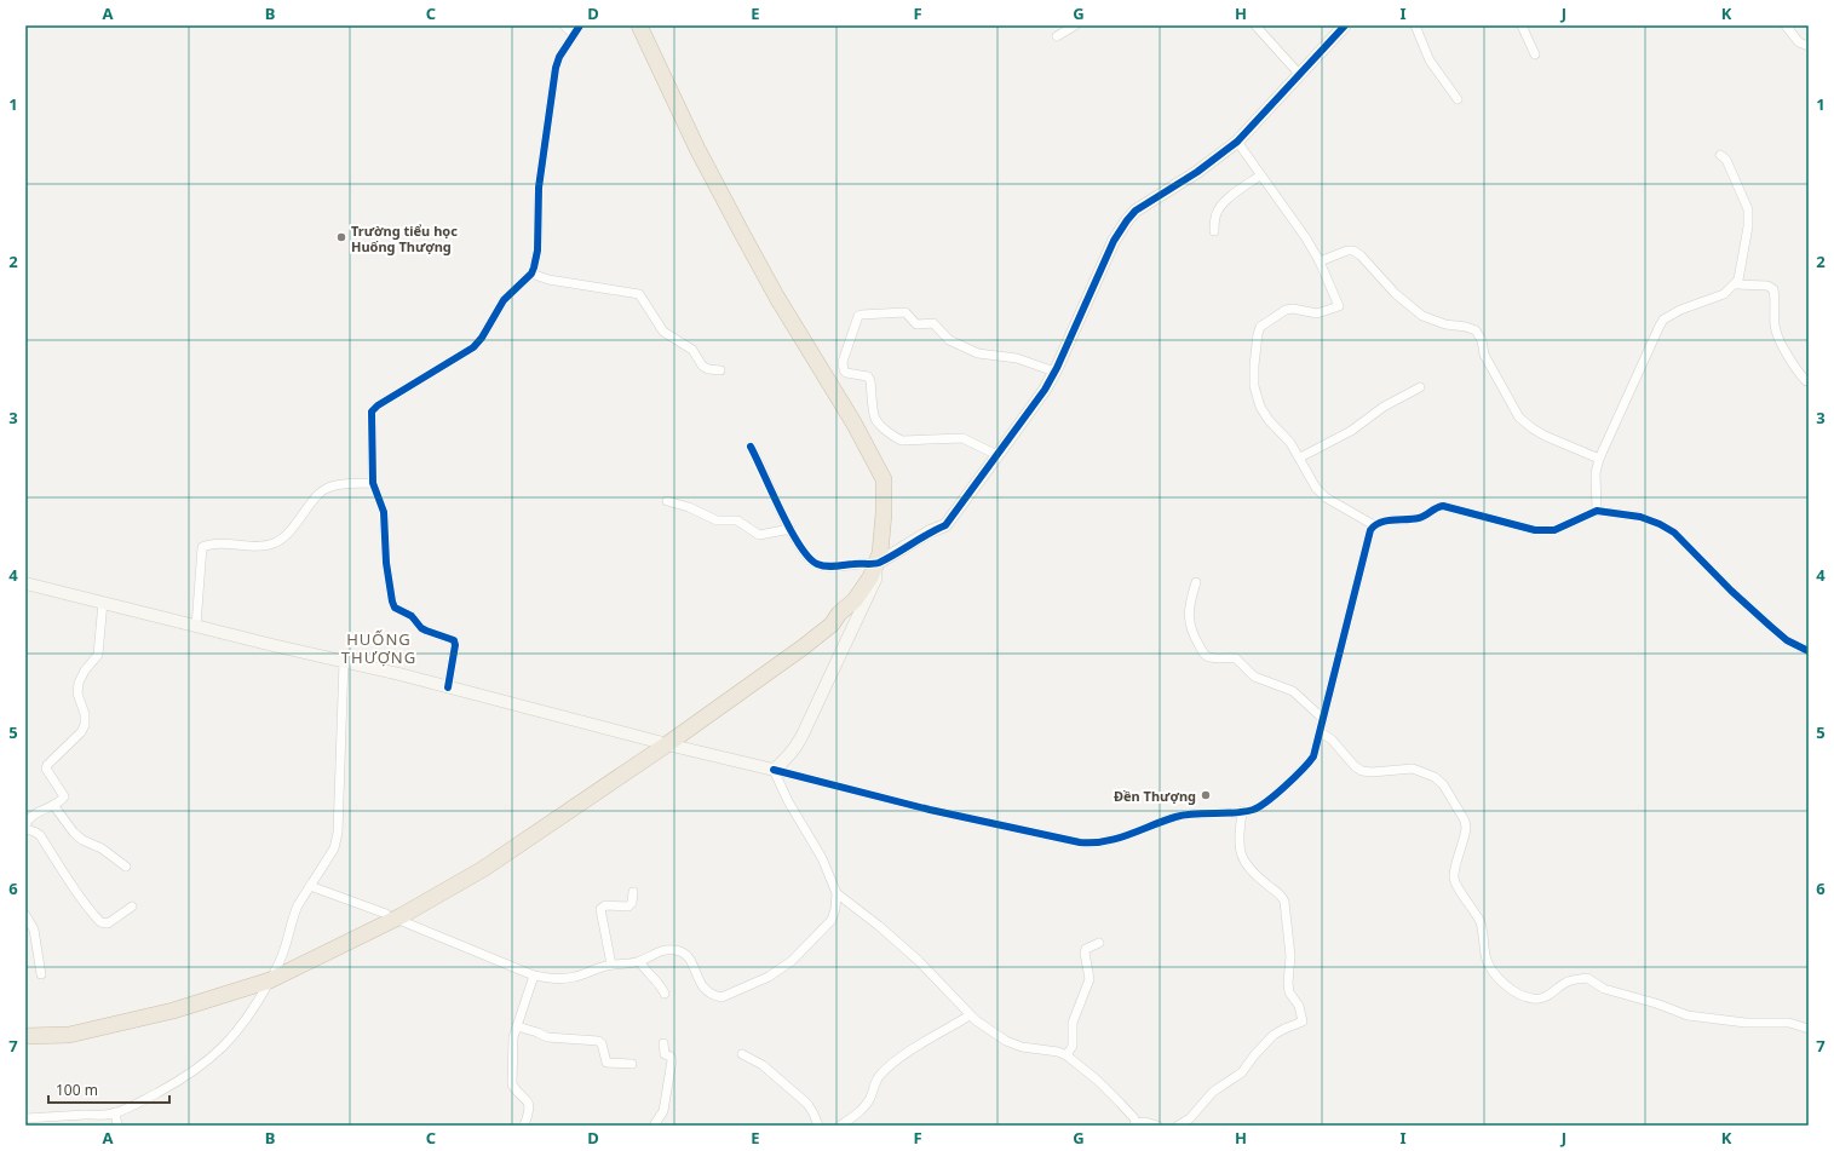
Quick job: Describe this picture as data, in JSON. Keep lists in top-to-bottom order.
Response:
{
  "districts": ["HUỐNG THƯỢNG"],
  "places": ["Trường tiểu học Huống Thượng", "Đền Thượng"],
  "scale_bar": "100 m",
  "grid": {
    "columns": [
      "A",
      "B",
      "C",
      "D",
      "E",
      "F",
      "G",
      "H",
      "I",
      "J",
      "K"
    ],
    "rows": [
      "1",
      "2",
      "3",
      "4",
      "5",
      "6",
      "7"
    ]
  }
}
